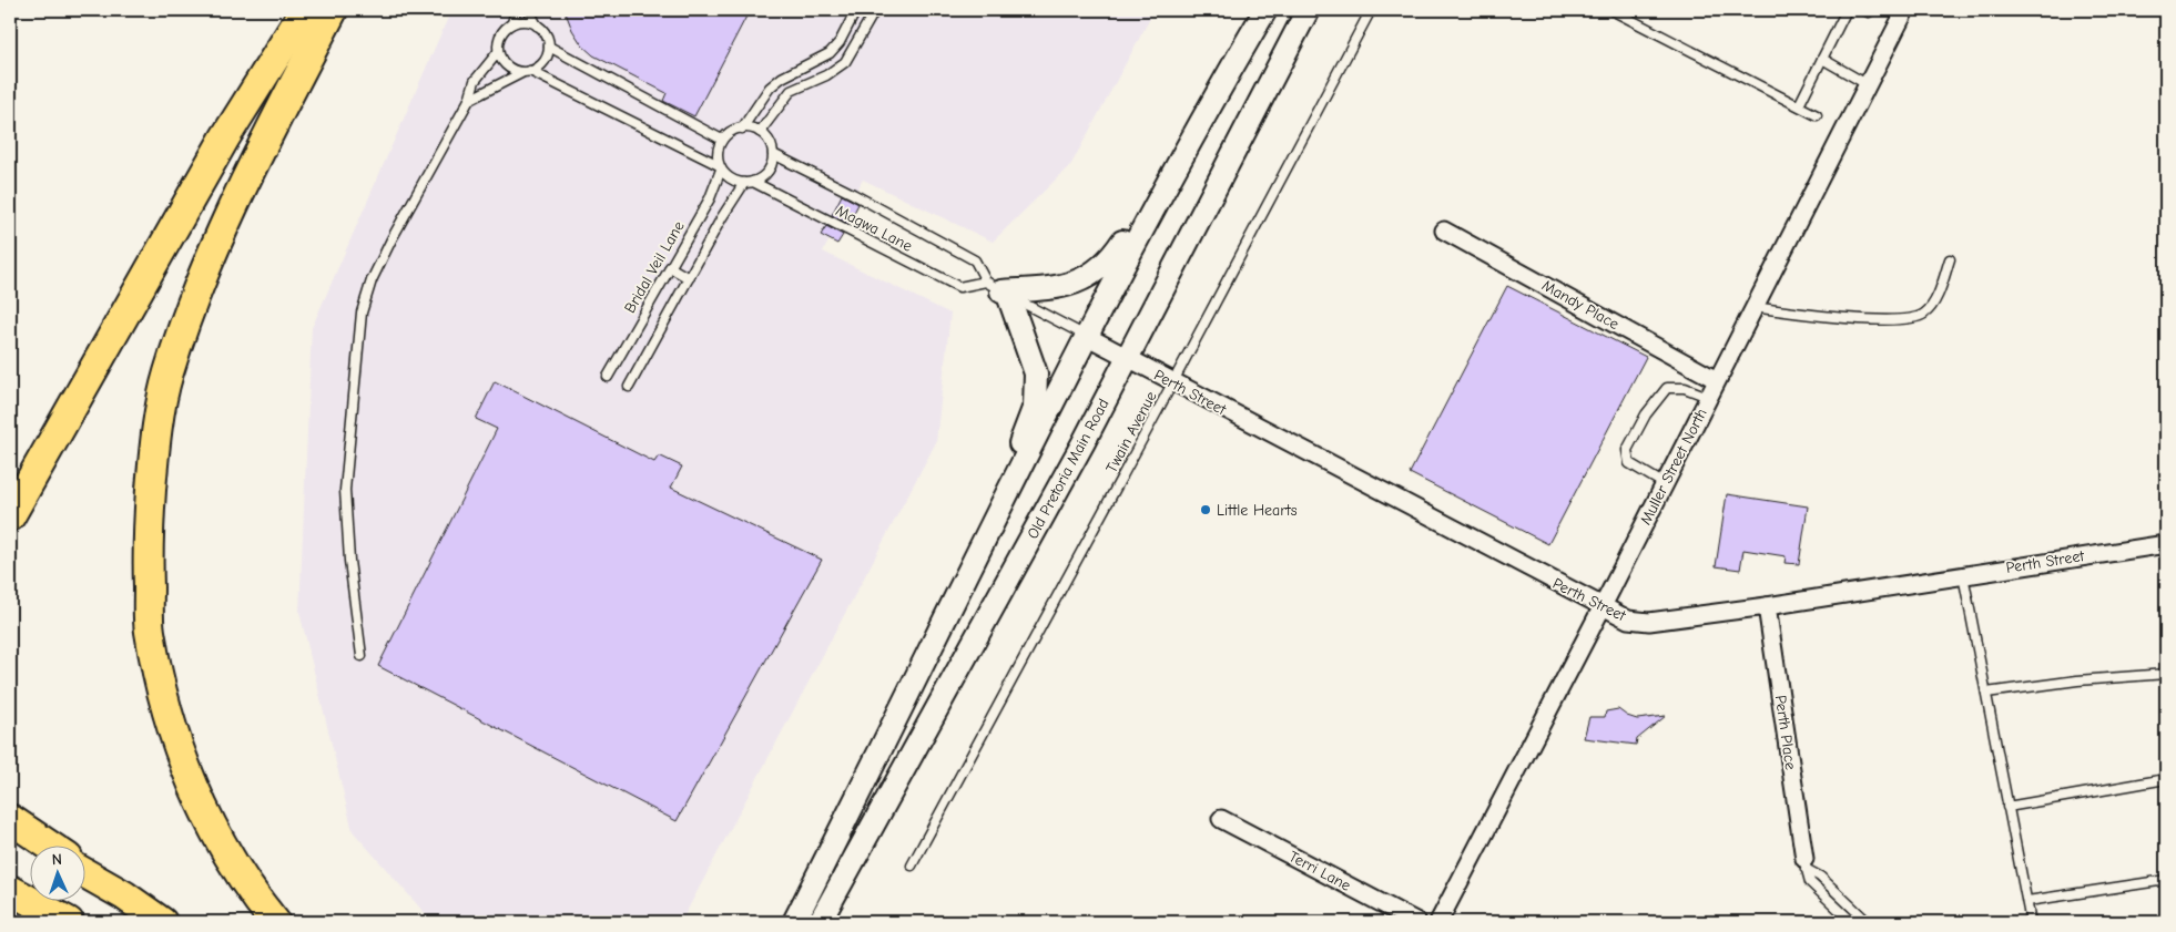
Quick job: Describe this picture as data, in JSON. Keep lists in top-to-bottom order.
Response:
{
  "streets": {
    "main road": ["Old Pretoria Main Road"],
    "street": [
      "Mandy Place",
      "Perth Street",
      "Muller Street North",
      "Perth Place",
      "Terri Lane"
    ],
    "lane": ["Magwa Lane", "Bridal Veil Lane", "Twain Avenue"]
  },
  "crossings": [
    ["Magwa Lane", "Bridal Veil Lane"],
    ["Magwa Lane", "Perth Street"],
    ["Mandy Place", "Muller Street North"],
    ["Perth Street", "Twain Avenue"],
    ["Perth Street", "Muller Street North"],
    ["Perth Street", "Old Pretoria Main Road"],
    ["Perth Street", "Perth Place"]
  ],
  "places": ["Little Hearts"],
  "north": "top"
}
